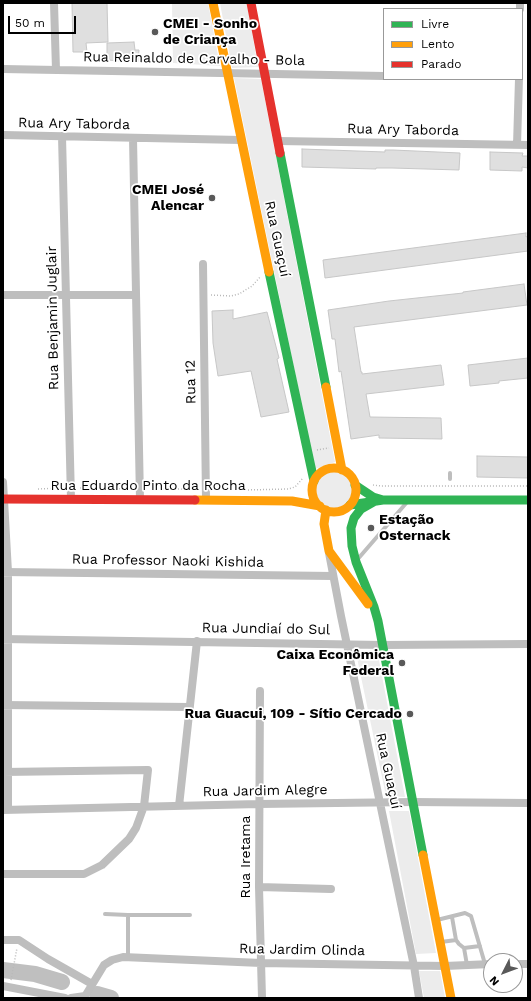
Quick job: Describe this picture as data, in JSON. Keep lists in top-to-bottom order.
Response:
{
  "streets": {
    "main road": ["Rua Guaçuí", "Rua Eduardo Pinto da Rocha"],
    "street": [
      "Rua Reinaldo de Carvalho - Bola",
      "Rua Ary Taborda",
      "Rua Benjamin Juglair",
      "Rua 12",
      "Rua Professor Naoki Kishida",
      "Rua Jundiaí do Sul",
      "Rua Jardim Alegre",
      "Rua Iretama",
      "Rua Jardim Olinda"
    ]
  },
  "crossings": [
    ["Rua Reinaldo de Carvalho - Bola", "Rua Guaçuí"],
    ["Rua Ary Taborda", "Rua Guaçuí"],
    ["Rua Ary Taborda", "Rua Benjamin Juglair"],
    ["Rua Guaçuí", "Rua Eduardo Pinto da Rocha"],
    ["Rua Guaçuí", "Rua Professor Naoki Kishida"],
    ["Rua Guaçuí", "Rua Jundiaí do Sul"],
    ["Rua Guaçuí", "Rua Jardim Alegre"],
    ["Rua Guaçuí", "Rua Jardim Olinda"],
    ["Rua Benjamin Juglair", "Rua Eduardo Pinto da Rocha"],
    ["Rua 12", "Rua Eduardo Pinto da Rocha"],
    ["Rua Jardim Alegre", "Rua Iretama"],
    ["Rua Iretama", "Rua Jardim Olinda"]
  ],
  "places": [
    "CMEI - Sonho de Criança",
    "CMEI José Alencar",
    "Estação Osternack",
    "Caixa Econômica Federal",
    "Rua Guacui, 109 - Sítio Cercado"
  ],
  "legend": ["Livre", "Lento", "Parado"],
  "scale_bar": "50 m",
  "north": "bottom left"
}
